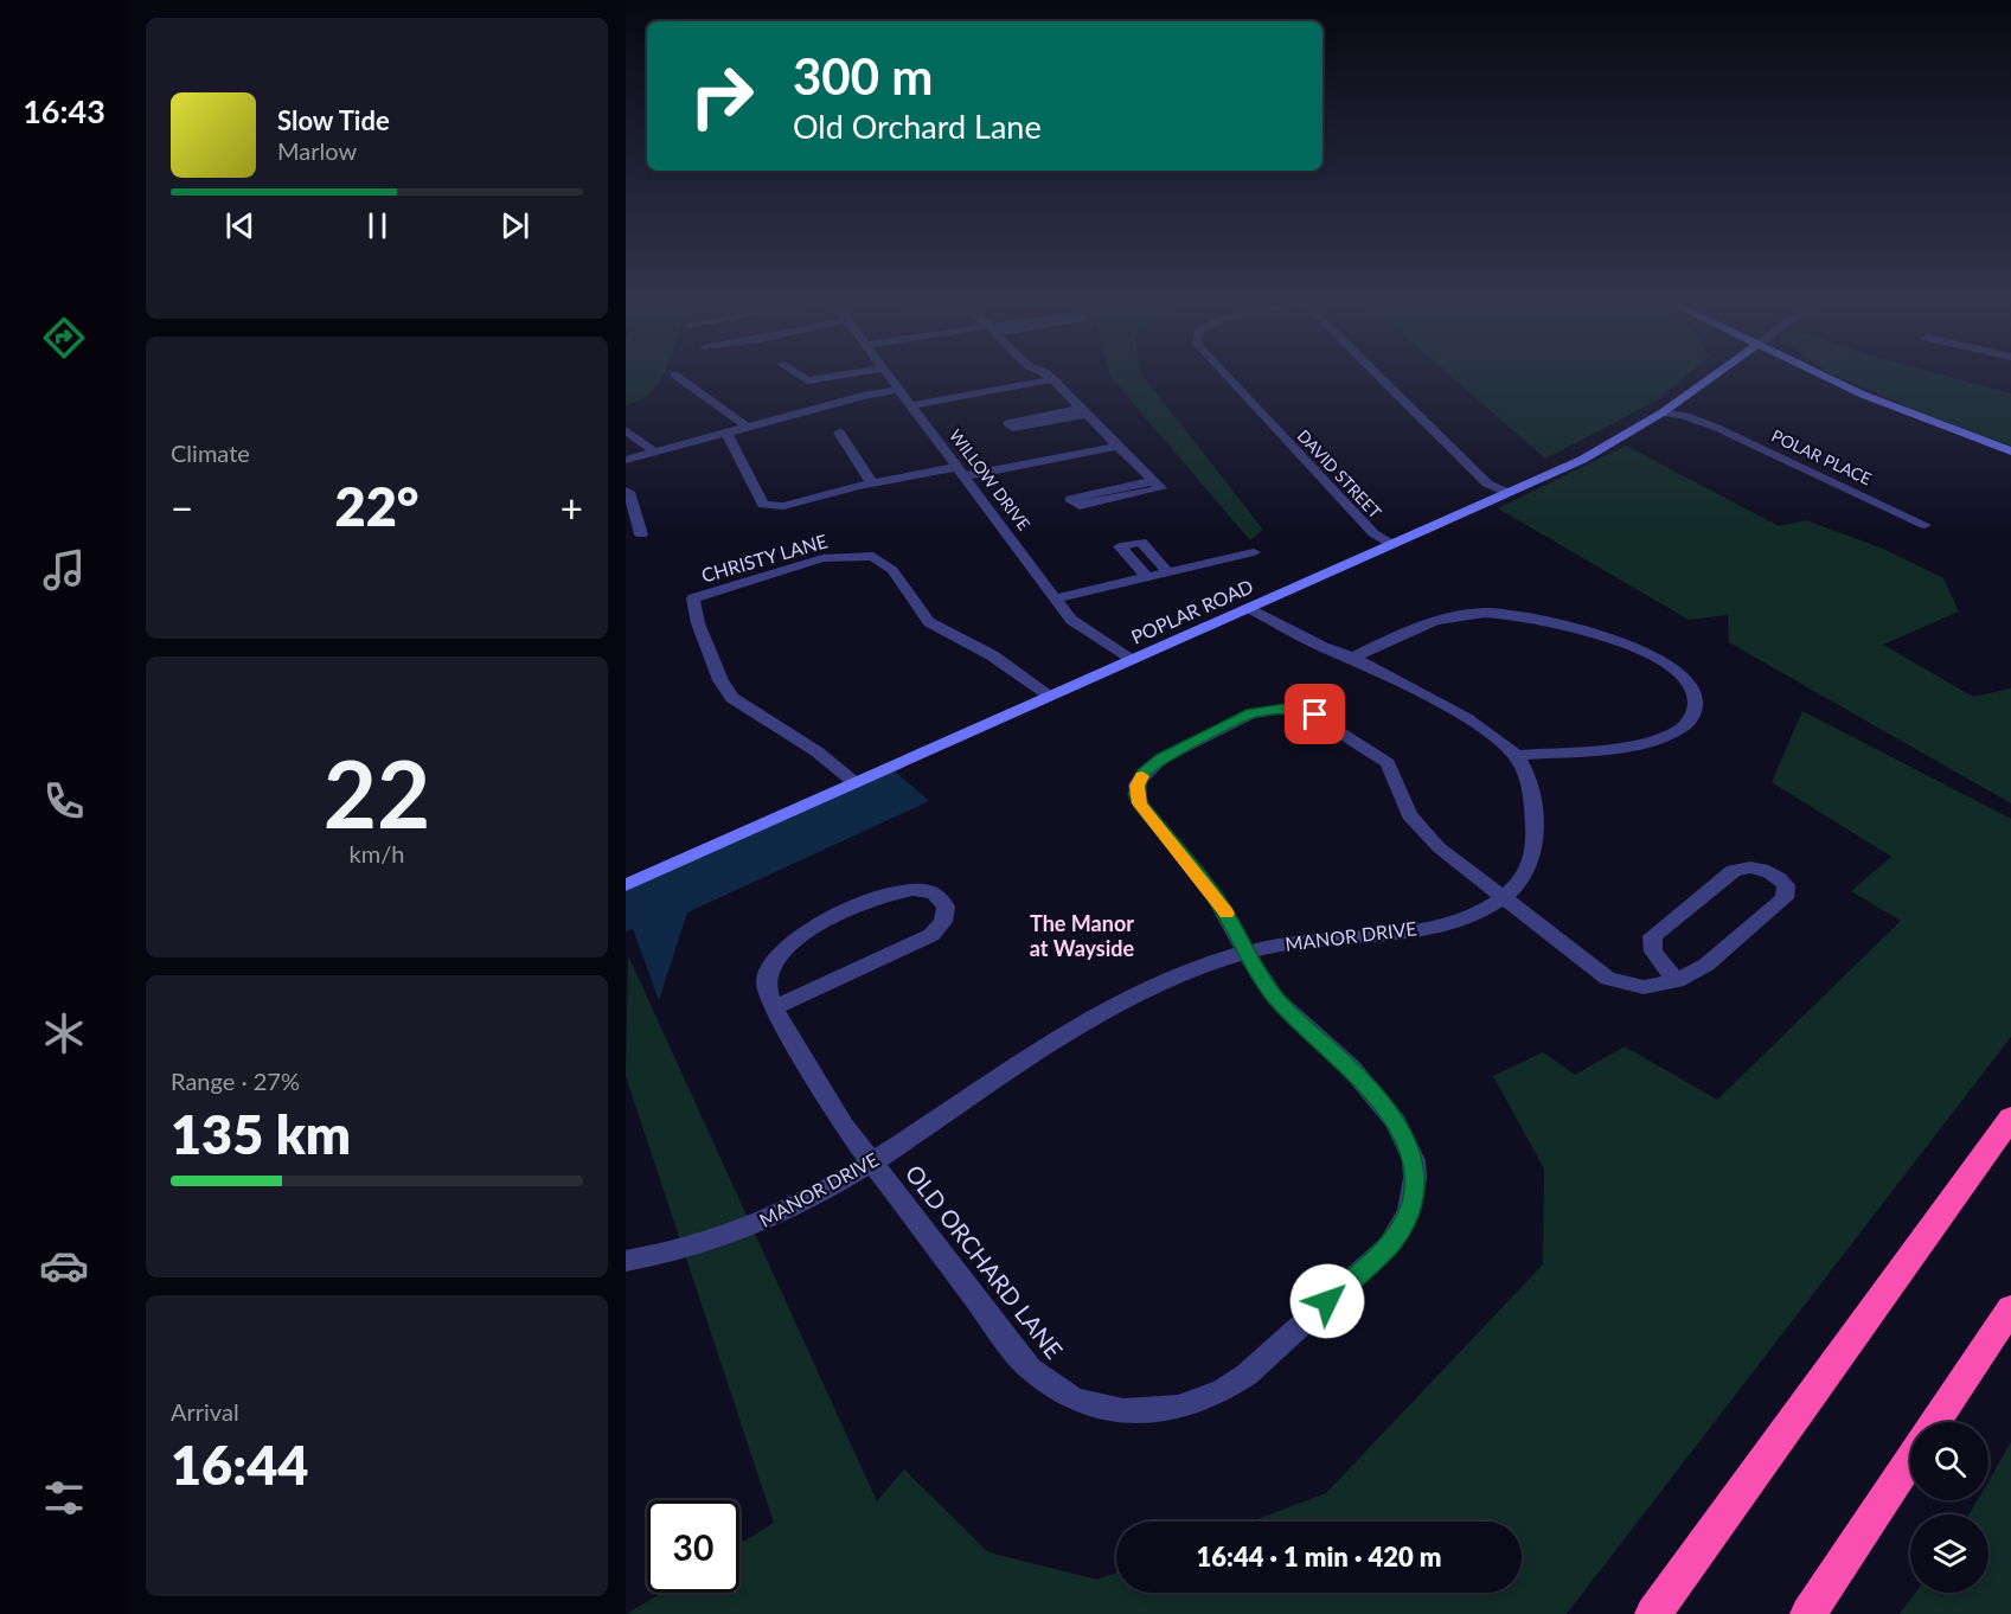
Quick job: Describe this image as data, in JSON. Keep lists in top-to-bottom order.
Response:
{
  "streets": {
    "street": [
      "POLAR PLACE",
      "DAVID STREET",
      "WILLOW DRIVE",
      "CHRISTY LANE",
      "POPLAR ROAD",
      "MANOR DRIVE",
      "OLD ORCHARD LANE"
    ]
  },
  "crossings": [
    ["POLAR PLACE", "POPLAR ROAD"],
    ["DAVID STREET", "POPLAR ROAD"],
    ["WILLOW DRIVE", "POPLAR ROAD"],
    ["CHRISTY LANE", "POPLAR ROAD"],
    ["POPLAR ROAD", "MANOR DRIVE"],
    ["MANOR DRIVE", "OLD ORCHARD LANE"]
  ],
  "districts": ["The Manor at Wayside"],
  "page": {
    "tabs": "16:43",
    "turn": ["300 m", "Old Orchard Lane"],
    "song": ["Slow Tide", "Marlow"],
    "tile": [
      "Climate",
      ["22", "km/h"],
      ["Range · 27%", "135 km"],
      ["Arrival", "16:44"]
    ],
    "heat": ["−", "22°", "+"],
    "limit": "30",
    "trip": "16:44 · 1 min · 420 m"
  }
}
